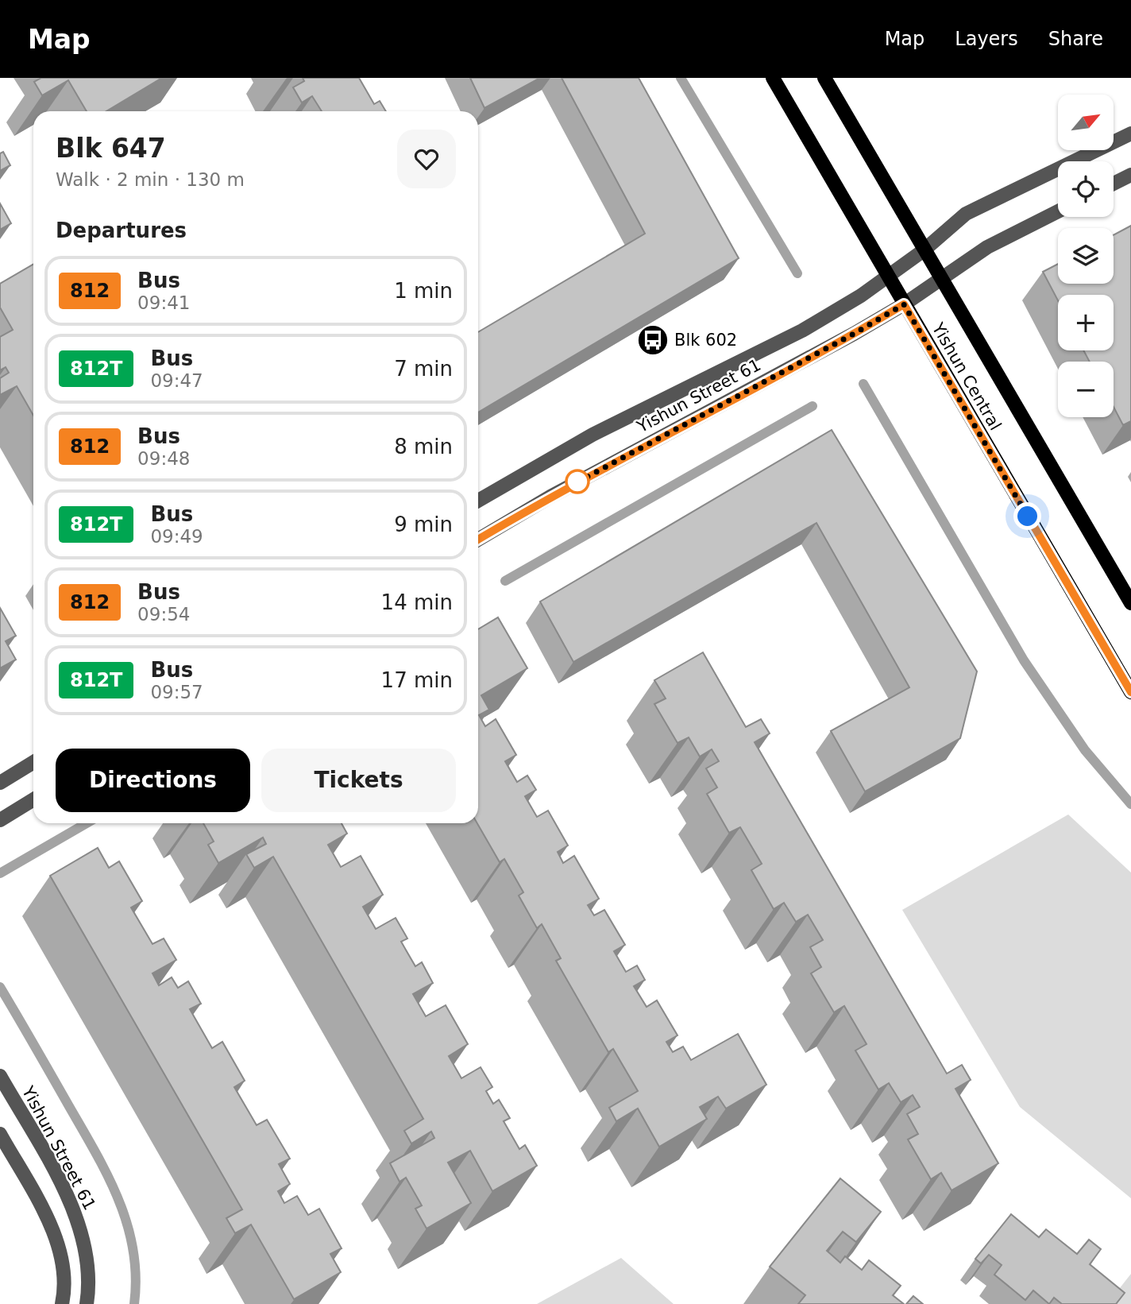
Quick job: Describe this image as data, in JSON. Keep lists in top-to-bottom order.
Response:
{
  "streets": {
    "main road": ["Yishun Central"],
    "street": ["Yishun Street 61"]
  },
  "crossings": [
    ["Yishun Central", "Yishun Street 61"]
  ],
  "places": {
    "bus stop": ["Blk 602"]
  },
  "lines": ["bus line 812"],
  "north": "top right",
  "page": {
    "header": "Map",
    "nav": ["Map", "Layers", "Share"],
    "map_buttons": ["+", "−"],
    "heading": [
      ["Blk 647", "Walk · 2 min · 130 m"],
      "Departures"
    ],
    "list": [
      {
        "mark": "812",
        "name": "Bus",
        "note": "09:41",
        "value": "1 min"
      },
      {
        "mark": "812T",
        "name": "Bus",
        "note": "09:47",
        "value": "7 min"
      },
      {
        "mark": "812",
        "name": "Bus",
        "note": "09:48",
        "value": "8 min"
      },
      {
        "mark": "812T",
        "name": "Bus",
        "note": "09:49",
        "value": "9 min"
      },
      {
        "mark": "812",
        "name": "Bus",
        "note": "09:54",
        "value": "14 min"
      },
      {
        "mark": "812T",
        "name": "Bus",
        "note": "09:57",
        "value": "17 min"
      }
    ],
    "buttons": ["Directions", "Tickets"]
  }
}
